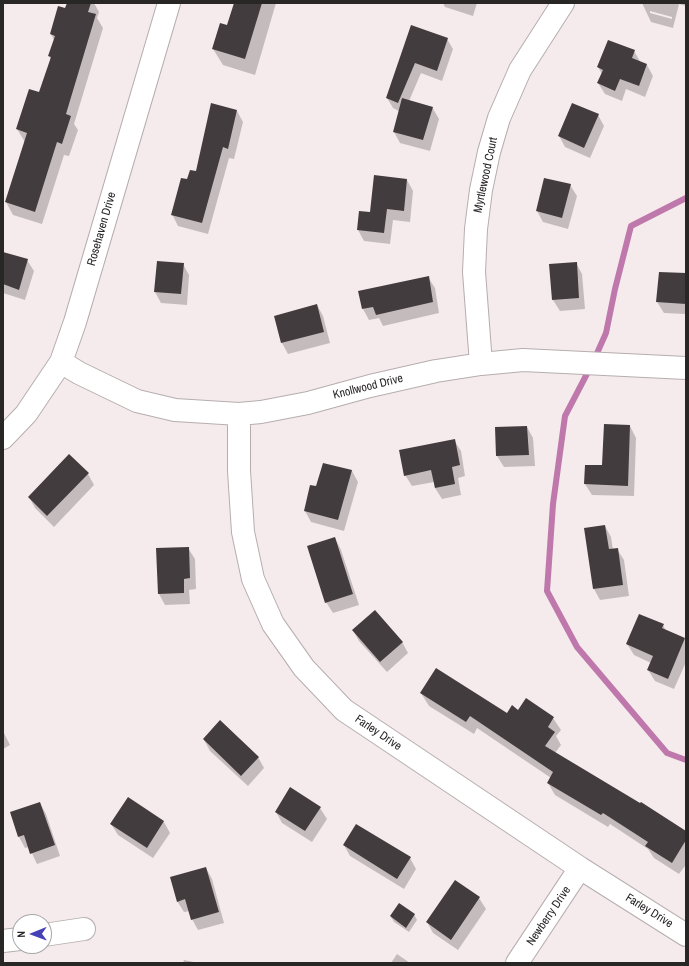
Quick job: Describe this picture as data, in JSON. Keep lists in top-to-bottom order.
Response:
{
  "streets": {
    "street": [
      "Myrtlewood Court",
      "Rosehaven Drive",
      "Knollwood Drive",
      "Farley Drive",
      "Newberry Drive"
    ]
  },
  "crossings": [
    ["Myrtlewood Court", "Knollwood Drive"],
    ["Rosehaven Drive", "Knollwood Drive"],
    ["Knollwood Drive", "Farley Drive"],
    ["Farley Drive", "Newberry Drive"]
  ],
  "north": "left"
}
